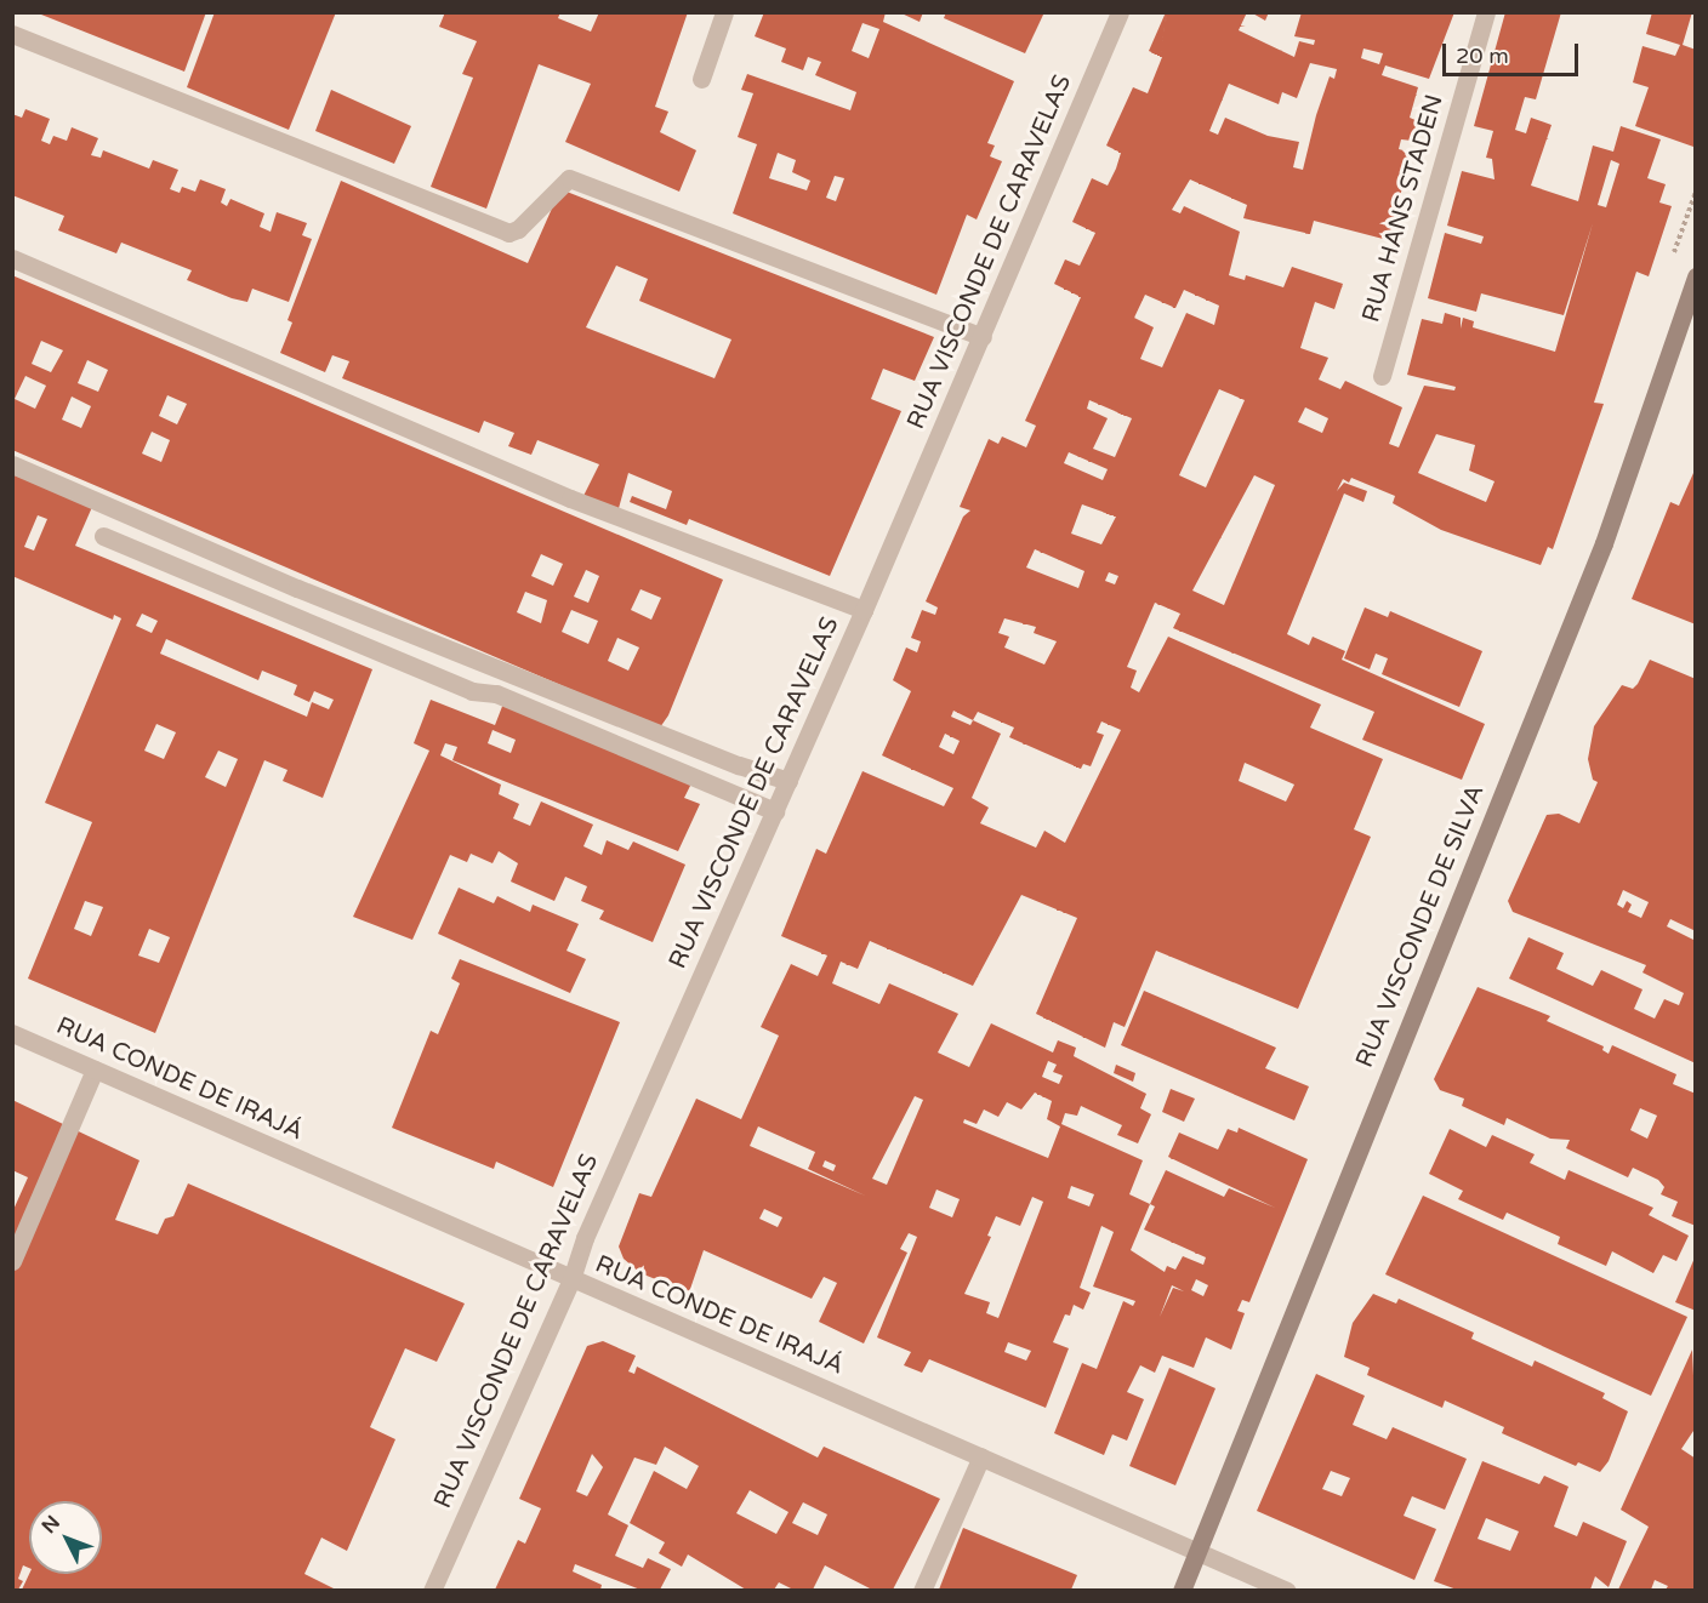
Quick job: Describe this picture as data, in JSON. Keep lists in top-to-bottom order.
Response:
{
  "streets": {
    "main road": ["RUA VISCONDE DE SILVA"],
    "street": ["RUA HANS STADEN", "RUA VISCONDE DE CARAVELAS", "RUA CONDE DE IRAJÁ"]
  },
  "crossings": [
    ["RUA VISCONDE DE CARAVELAS", "RUA CONDE DE IRAJÁ"],
    ["RUA VISCONDE DE SILVA", "RUA CONDE DE IRAJÁ"]
  ],
  "scale_bar": "20 m",
  "north": "top left"
}
